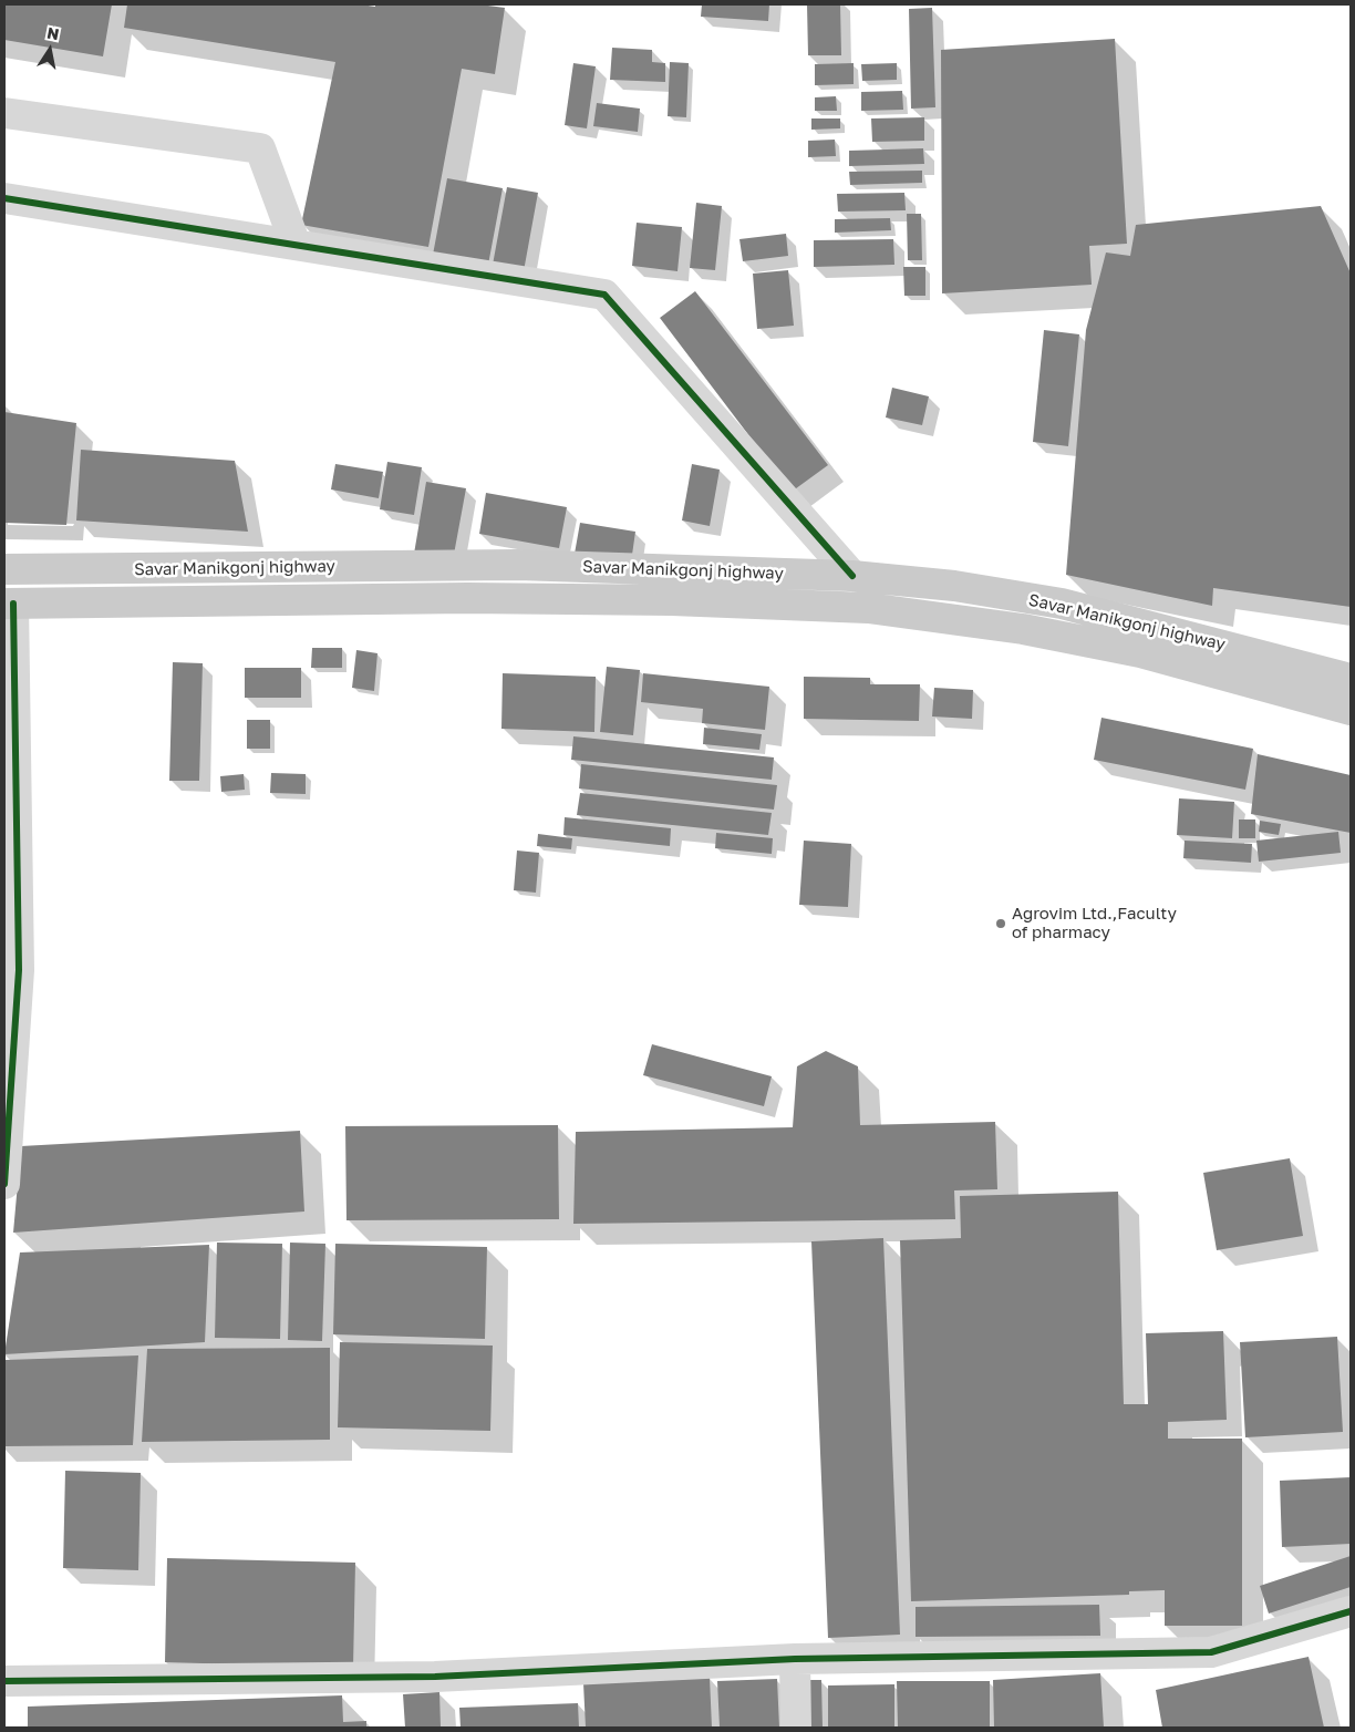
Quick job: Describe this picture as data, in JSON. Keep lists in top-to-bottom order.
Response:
{
  "streets": {
    "main road": ["Savar Manikgonj highway"]
  },
  "places": ["Agrovim Ltd.,Faculty of pharmacy"],
  "north": "top"
}
